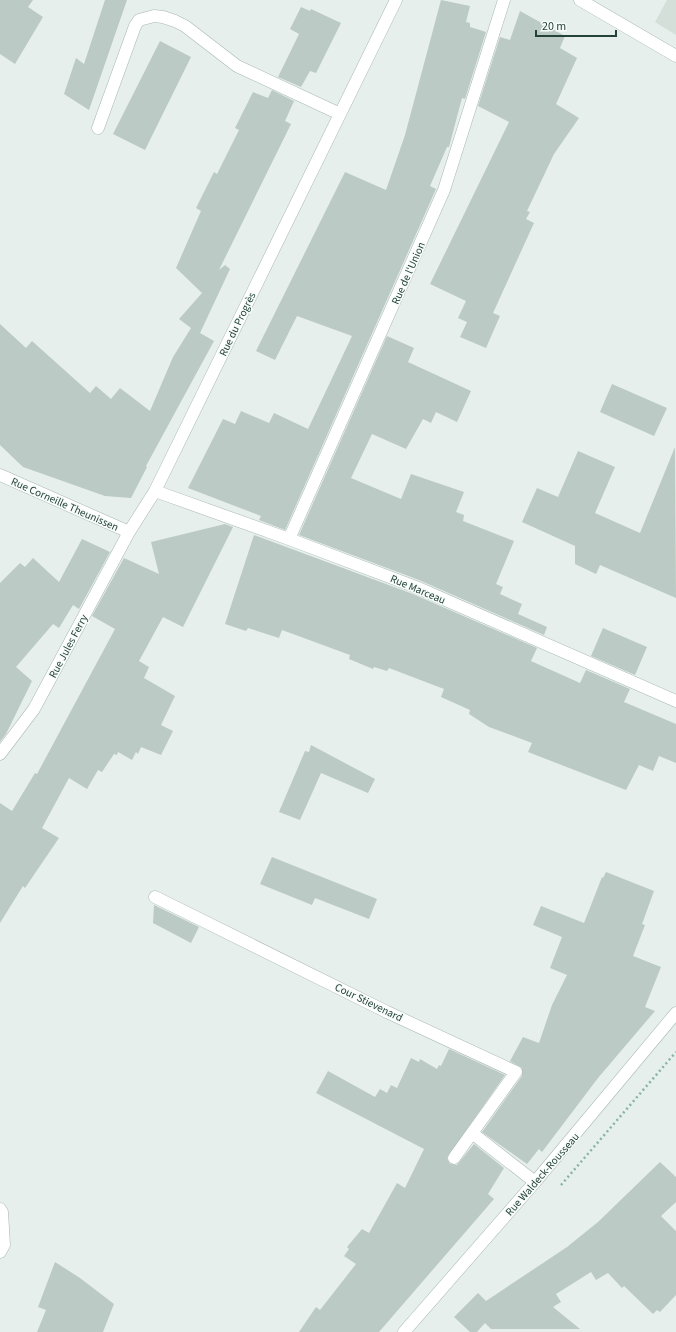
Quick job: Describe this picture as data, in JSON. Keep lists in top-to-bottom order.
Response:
{
  "streets": {
    "street": [
      "Rue de l'Union",
      "Rue du Progrès",
      "Rue Corneille Theunissen",
      "Rue Marceau",
      "Rue Jules Ferry",
      "Cour Stievenard",
      "Rue Waldeck-Rousseau"
    ]
  },
  "crossings": [
    ["Rue de l'Union", "Rue Marceau"],
    ["Rue du Progrès", "Rue Corneille Theunissen"],
    ["Rue du Progrès", "Rue Marceau"],
    ["Rue du Progrès", "Rue Jules Ferry"],
    ["Rue Corneille Theunissen", "Rue Jules Ferry"]
  ],
  "scale_bar": "20 m"
}
